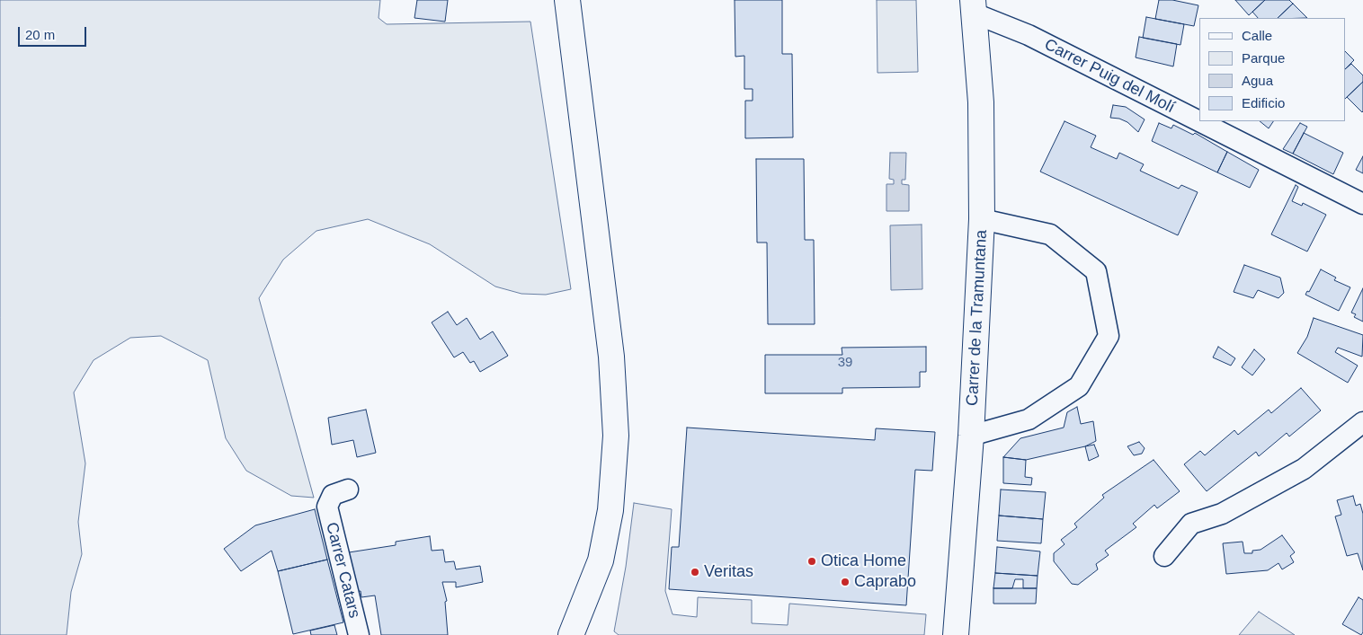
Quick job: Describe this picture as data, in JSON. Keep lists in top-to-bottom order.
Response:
{
  "streets": {
    "main road": ["Carrer de la Tramuntana"],
    "street": ["Carrer Puig del Molí", "Carrer Catars"]
  },
  "crossings": [
    ["Carrer Puig del Molí", "Carrer de la Tramuntana"]
  ],
  "places": ["Otica Home", "Veritas", "Caprabo"],
  "house_numbers": ["39"],
  "legend": [
    "Calle",
    "Parque",
    "Agua",
    "Edificio"
  ],
  "scale_bar": "20 m"
}
